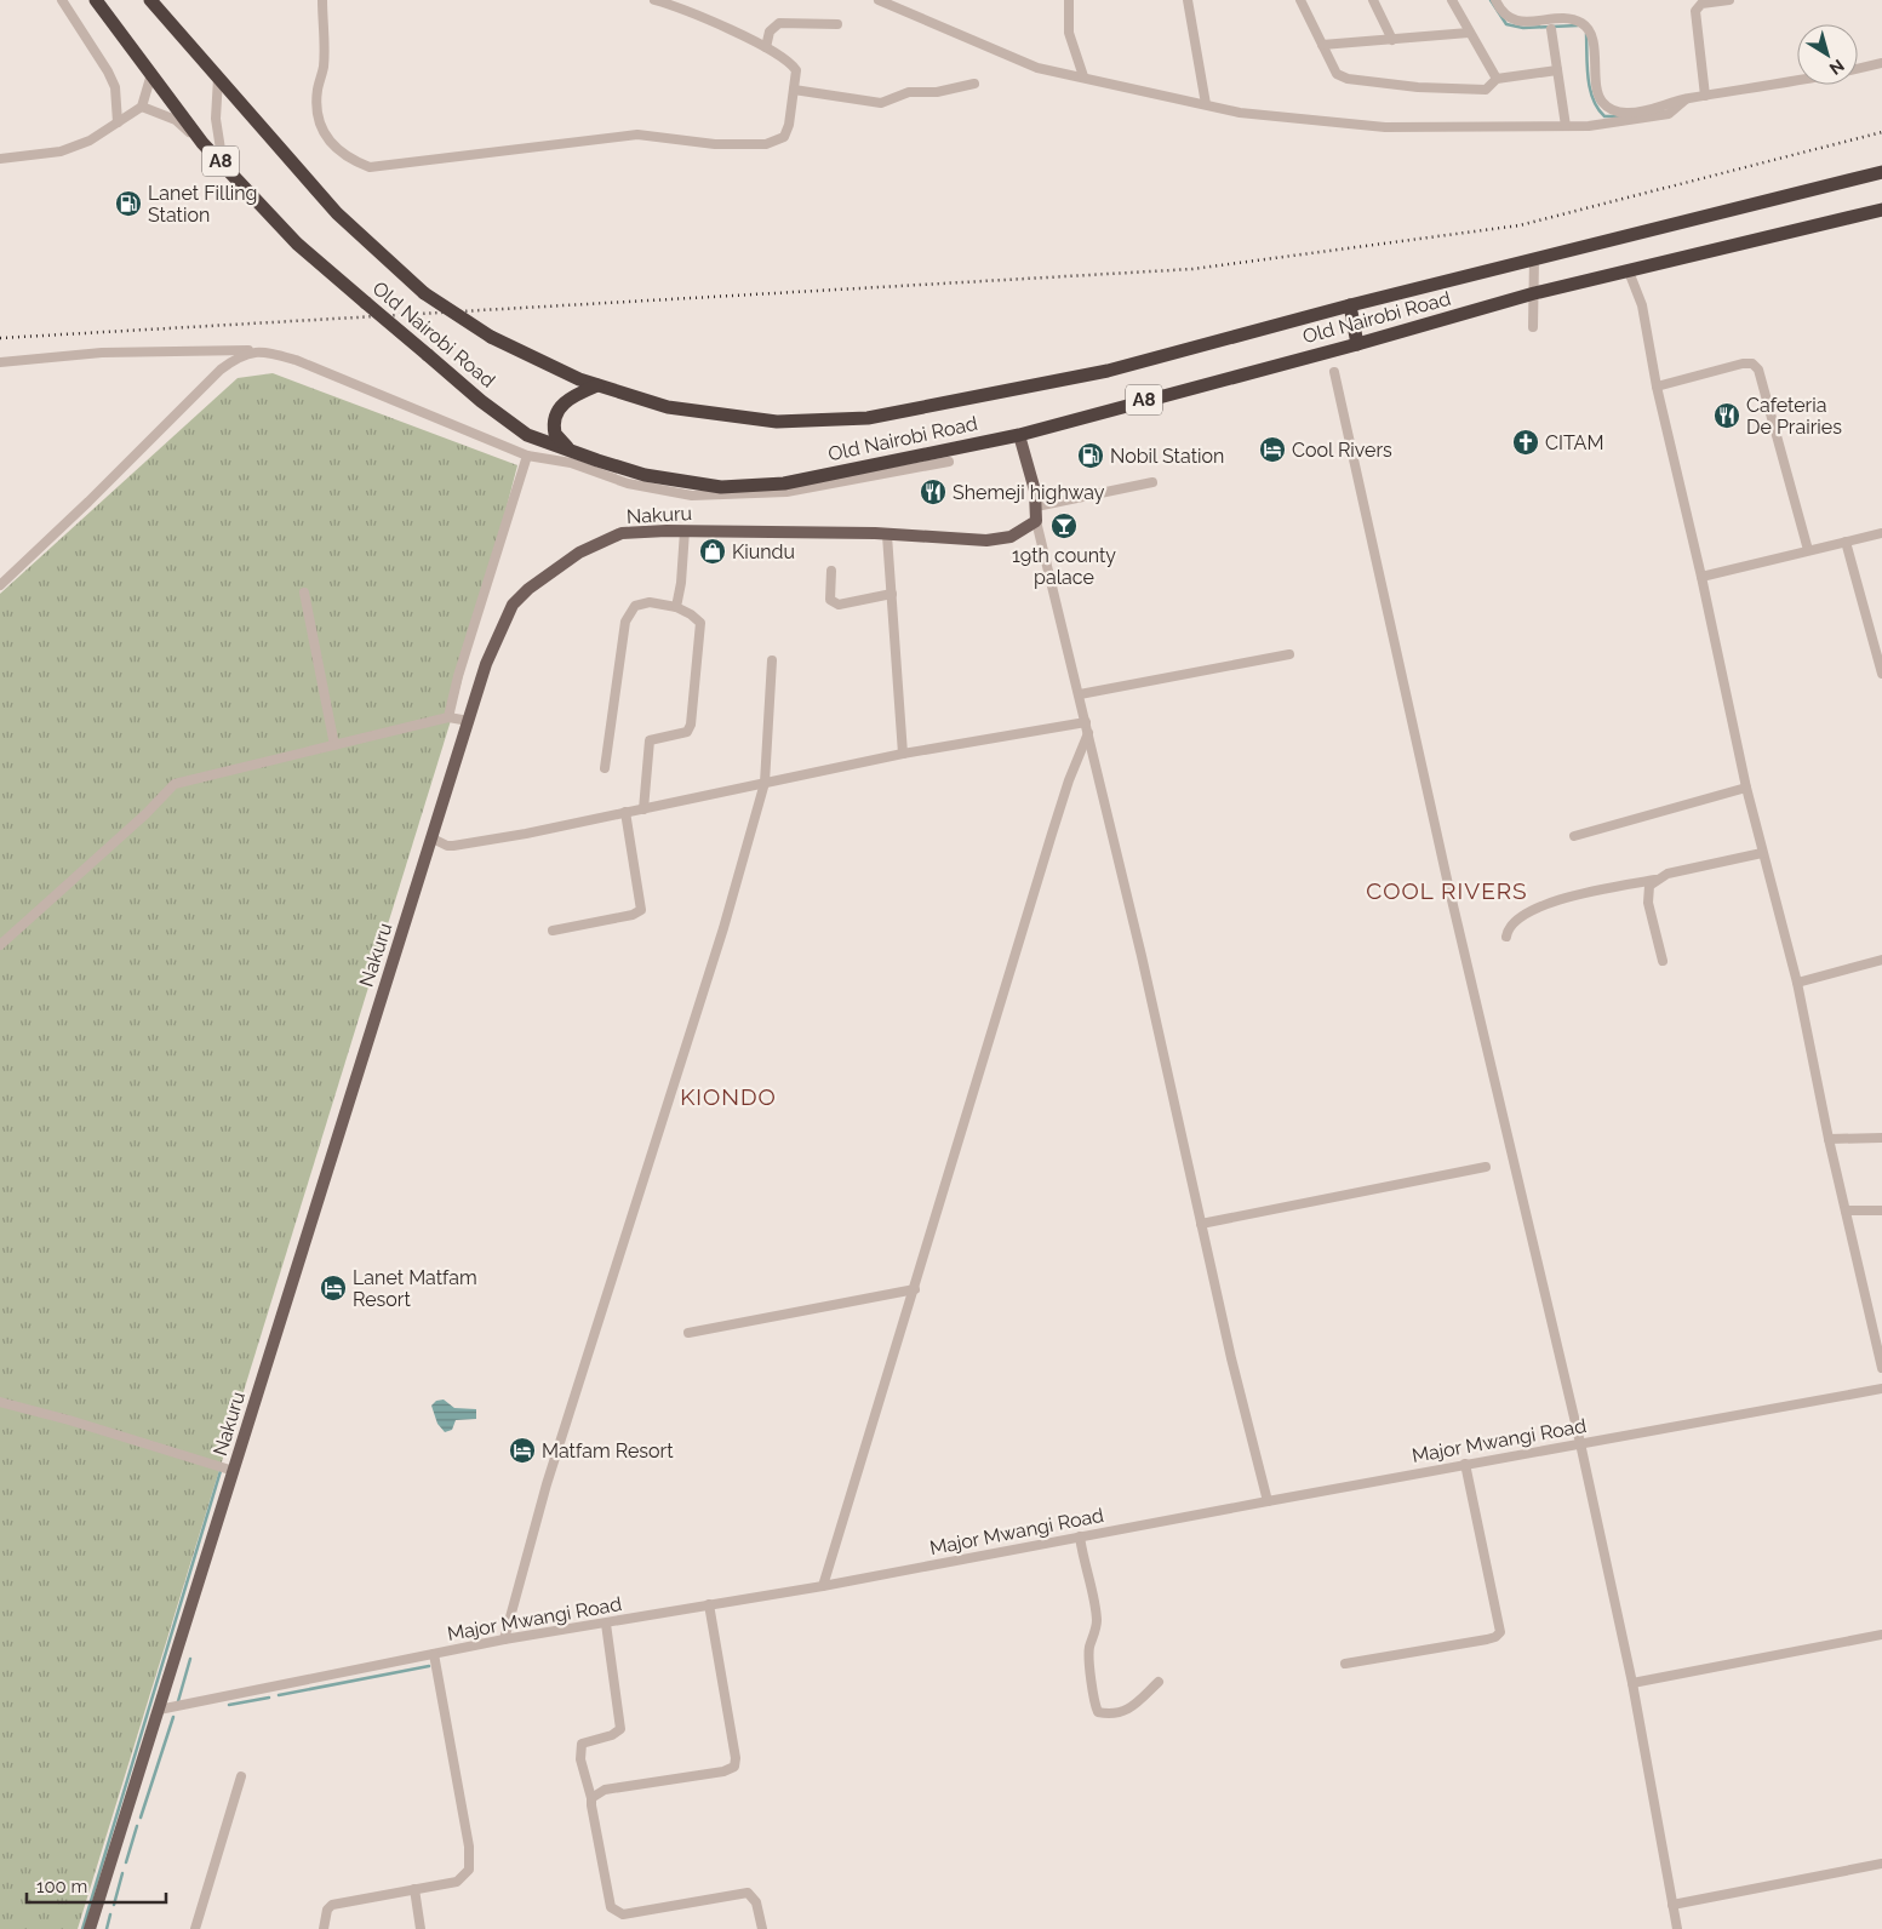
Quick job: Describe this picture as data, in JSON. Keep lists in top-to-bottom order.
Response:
{
  "streets": {
    "highway": ["A8", "Old Nairobi Road"],
    "main road": ["Nakuru"],
    "street": ["Major Mwangi Road"]
  },
  "crossings": [
    ["A8", "Old Nairobi Road"],
    ["Nakuru", "Major Mwangi Road"]
  ],
  "districts": ["COOL RIVERS", "KIONDO"],
  "places": {
    "fuel station": ["Lanet Filling Station", "Nobil Station"],
    "restaurant": ["Cafeteria De Prairies", "Shemeji highway"],
    "church": ["CITAM"],
    "hotel": ["Cool Rivers", "Lanet Matfam Resort", "Matfam Resort"],
    "bar": ["19th county palace"],
    "shop": ["Kiundu"]
  },
  "scale_bar": "100 m",
  "north": "bottom right"
}
